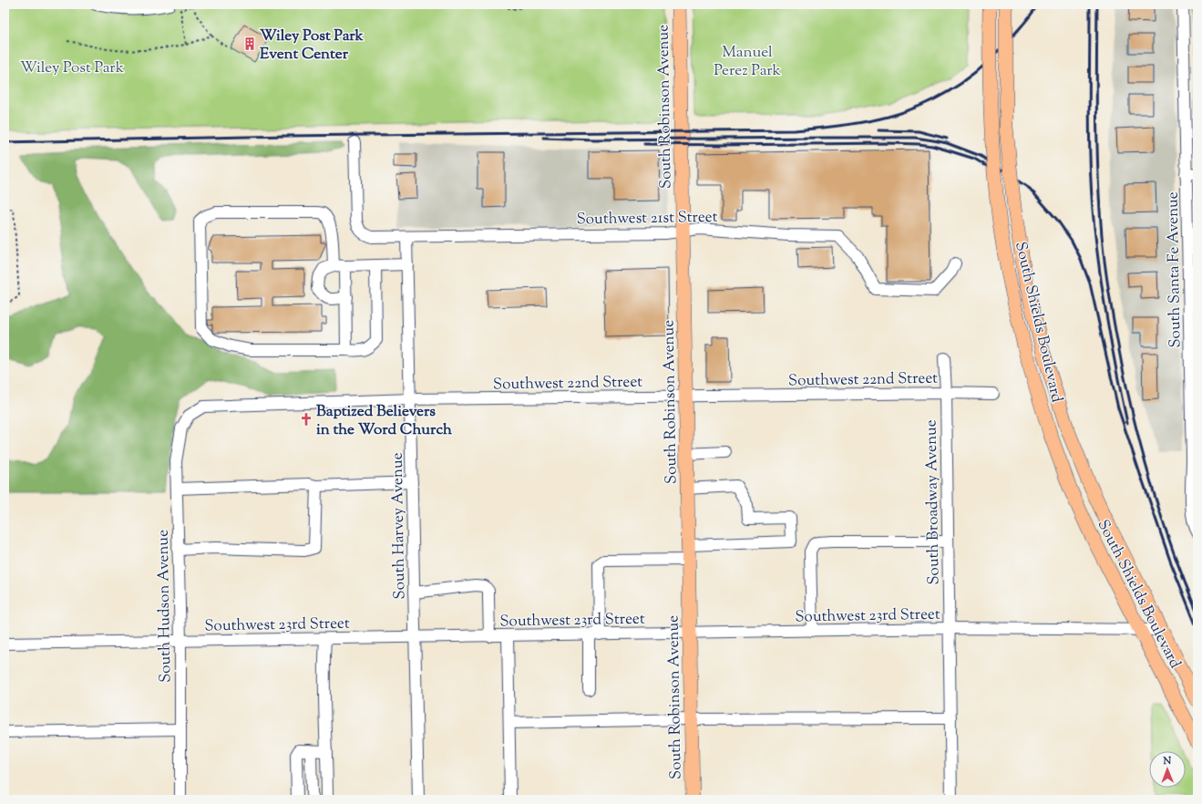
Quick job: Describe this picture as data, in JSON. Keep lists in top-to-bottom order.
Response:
{
  "streets": {
    "main road": ["South Robinson Avenue", "South Shields Boulevard"],
    "street": [
      "Southwest 21st Street",
      "South Santa Fe Avenue",
      "Southwest 22nd Street",
      "South Broadway Avenue",
      "South Harvey Avenue",
      "South Hudson Avenue",
      "Southwest 23rd Street"
    ]
  },
  "crossings": [
    ["South Robinson Avenue", "Southwest 21st Street"],
    ["South Robinson Avenue", "Southwest 22nd Street"],
    ["South Robinson Avenue", "Southwest 23rd Street"],
    ["Southwest 21st Street", "South Harvey Avenue"],
    ["South Shields Boulevard", "Southwest 23rd Street"],
    ["Southwest 22nd Street", "South Broadway Avenue"],
    ["Southwest 22nd Street", "South Harvey Avenue"],
    ["Southwest 22nd Street", "South Hudson Avenue"],
    ["South Broadway Avenue", "Southwest 23rd Street"],
    ["South Harvey Avenue", "Southwest 23rd Street"],
    ["South Hudson Avenue", "Southwest 23rd Street"]
  ],
  "parks": ["Manuel Perez Park", "Wiley Post Park"],
  "places": {
    "building": ["Wiley Post Park Event Center"],
    "church": ["Baptized Believers in the Word Church"]
  },
  "north": "top"
}
